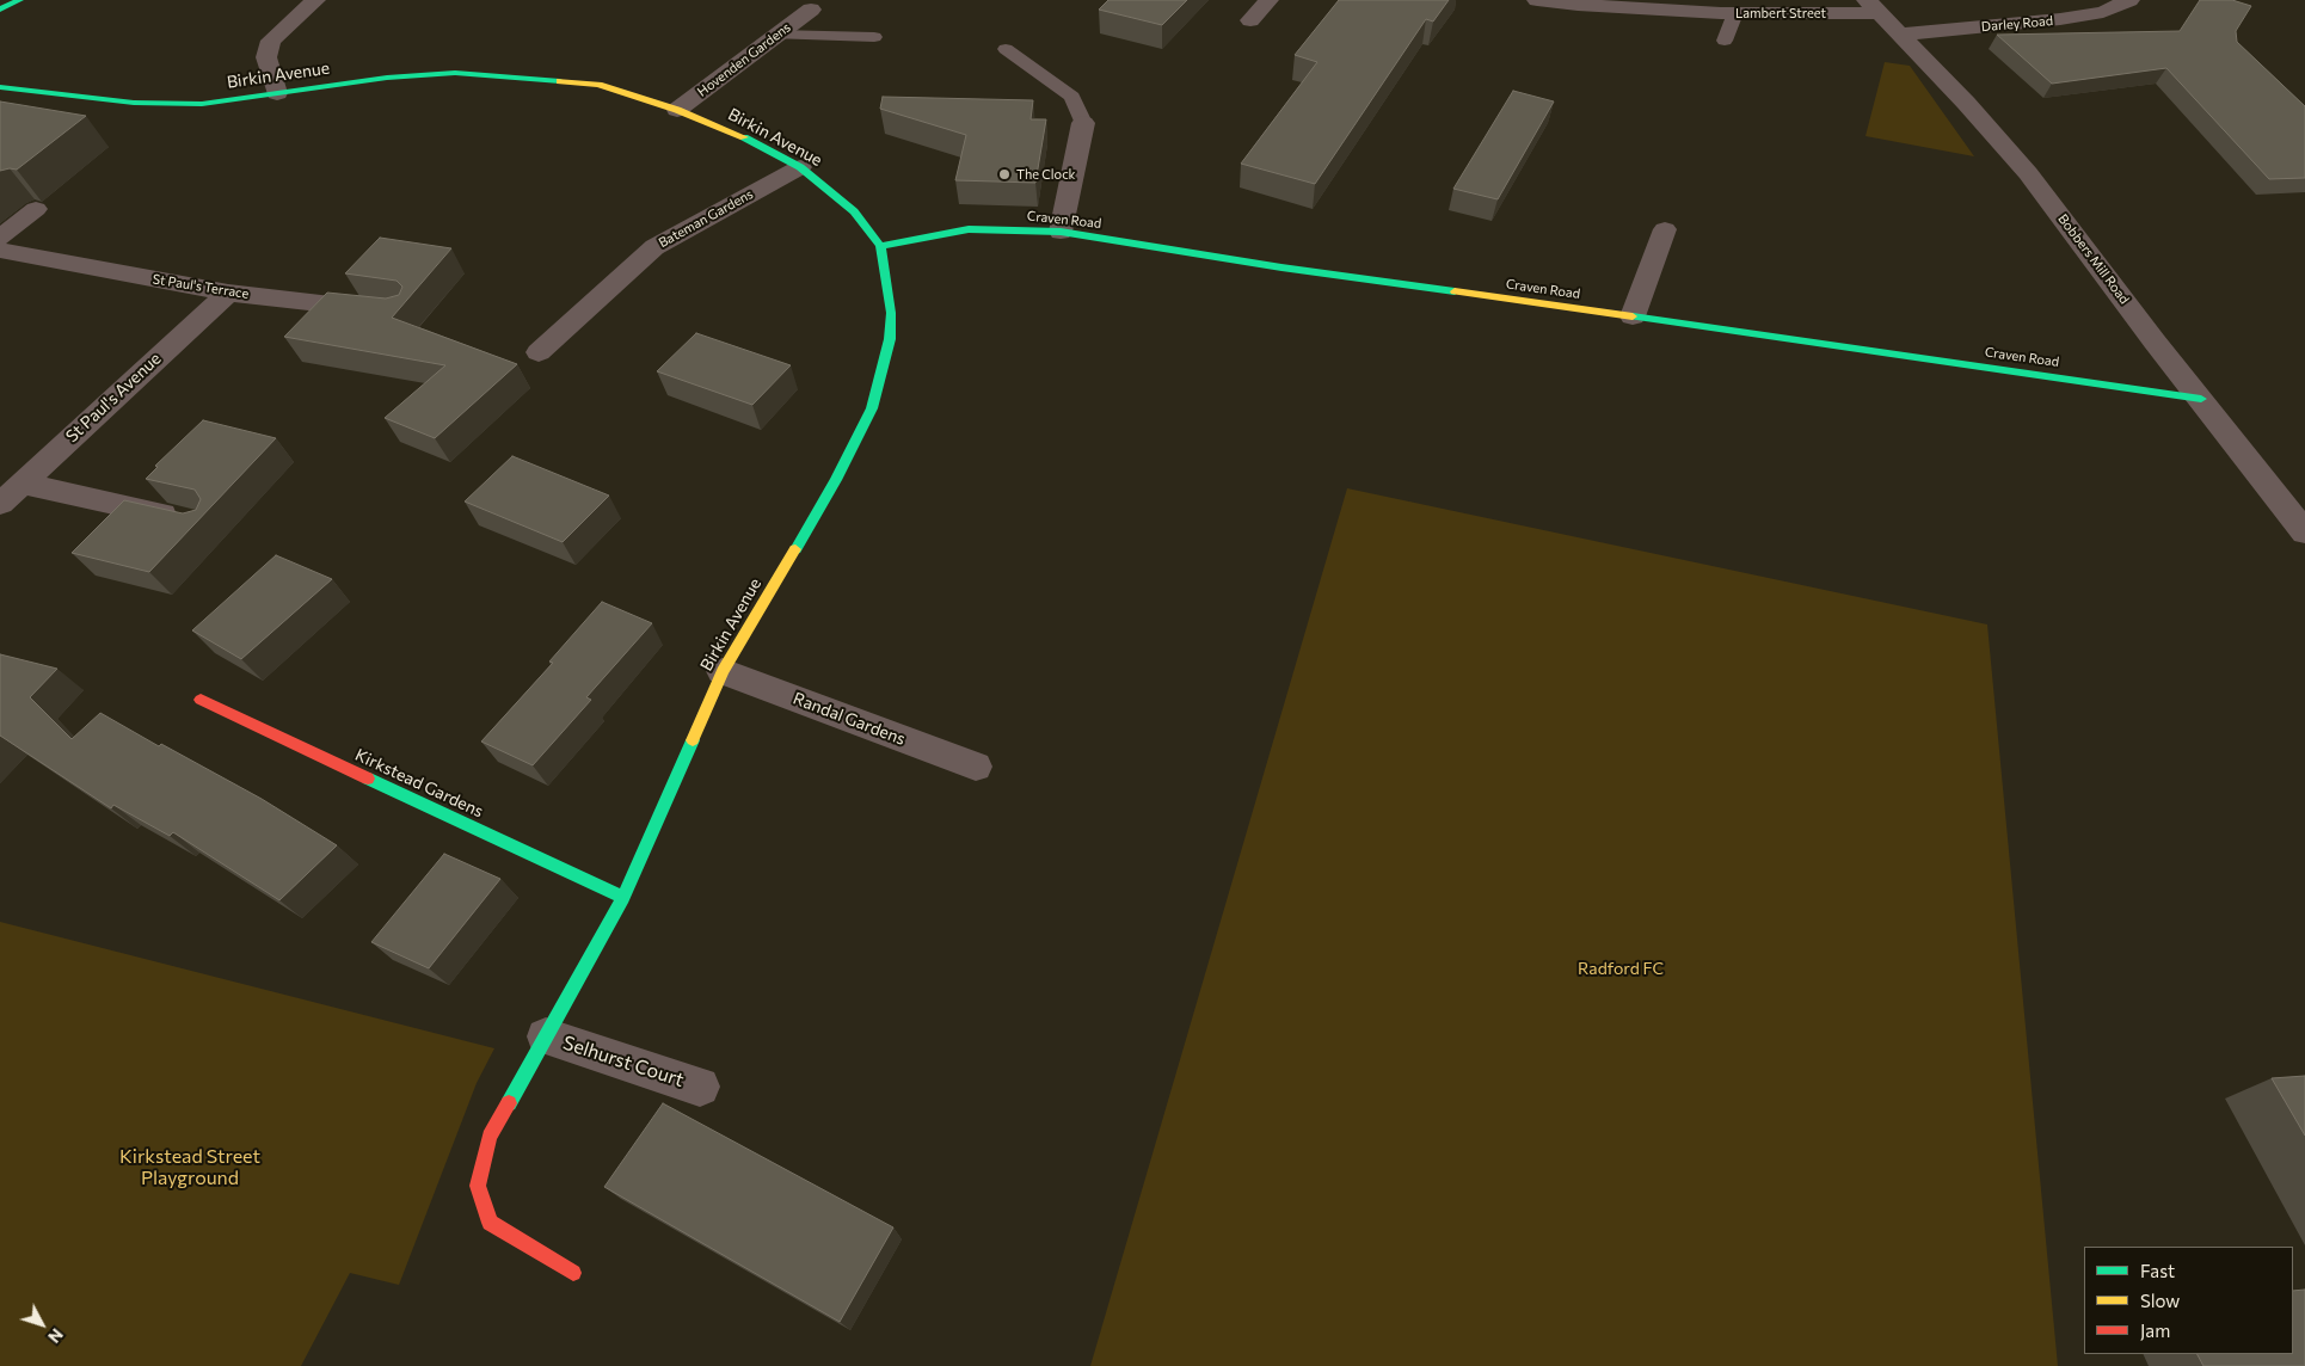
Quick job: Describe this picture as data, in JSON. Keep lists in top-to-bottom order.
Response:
{
  "streets": {
    "street": [
      "Lambert Street",
      "Darley Road",
      "Hovenden Gardens",
      "Birkin Avenue",
      "Bateman Gardens",
      "Craven Road",
      "Bobbers Mill Road",
      "St Paul's Terrace",
      "St Paul's Avenue",
      "Randal Gardens",
      "Kirkstead Gardens",
      "Selhurst Court"
    ]
  },
  "crossings": [
    ["Lambert Street", "Bobbers Mill Road"],
    ["Darley Road", "Bobbers Mill Road"],
    ["Hovenden Gardens", "Birkin Avenue"],
    ["Birkin Avenue", "Bateman Gardens"],
    ["Birkin Avenue", "Craven Road"],
    ["Birkin Avenue", "Randal Gardens"],
    ["Birkin Avenue", "Kirkstead Gardens"],
    ["Birkin Avenue", "Selhurst Court"],
    ["Craven Road", "Bobbers Mill Road"],
    ["St Paul's Terrace", "St Paul's Avenue"]
  ],
  "parks": ["Radford FC", "Kirkstead Street Playground"],
  "places": ["The Clock"],
  "legend": ["Fast", "Slow", "Jam"],
  "north": "bottom right"
}
